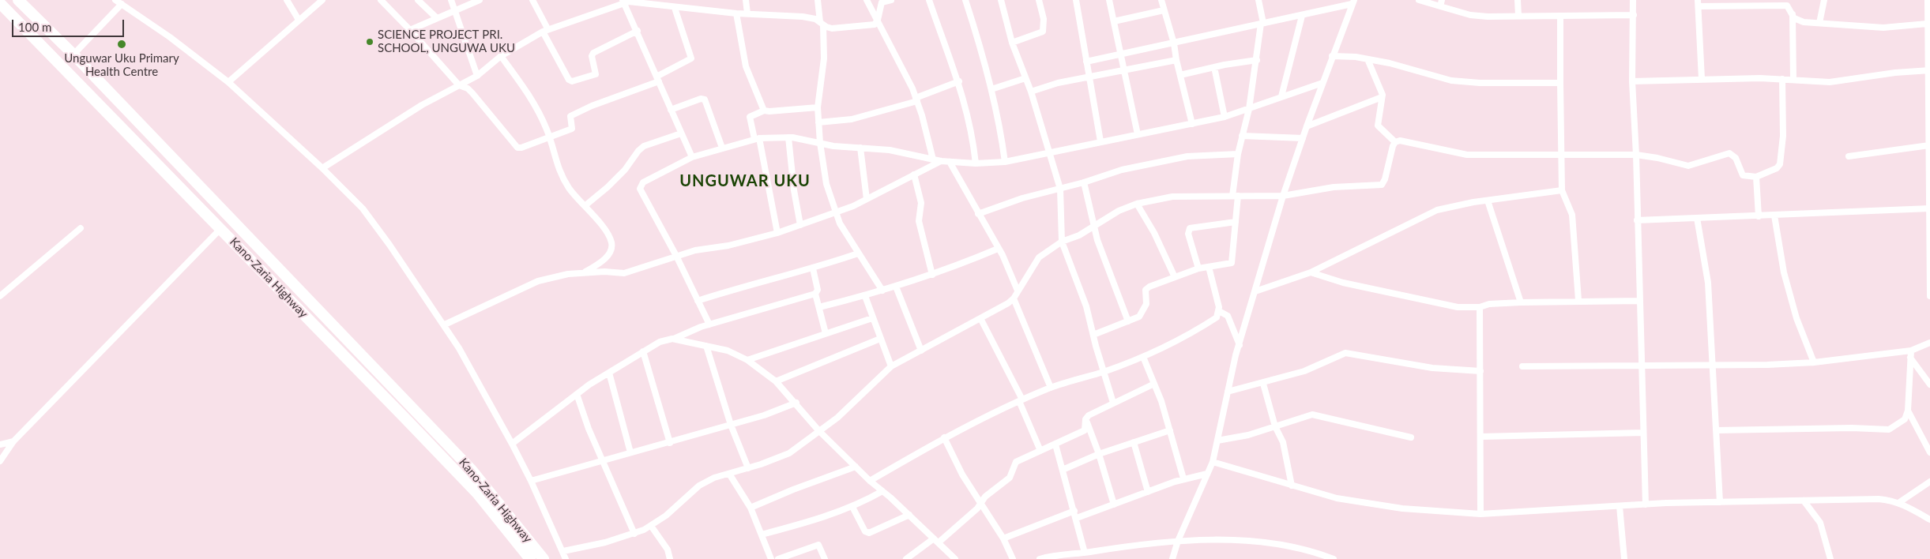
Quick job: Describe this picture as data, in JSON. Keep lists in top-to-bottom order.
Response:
{
  "streets": {
    "highway": ["Kano-Zaria Highway"]
  },
  "districts": ["UNGUWAR UKU"],
  "places": ["SCIENCE PROJECT PRI. SCHOOL, UNGUWA UKU", "Unguwar Uku Primary Health Centre"],
  "scale_bar": "100 m"
}
